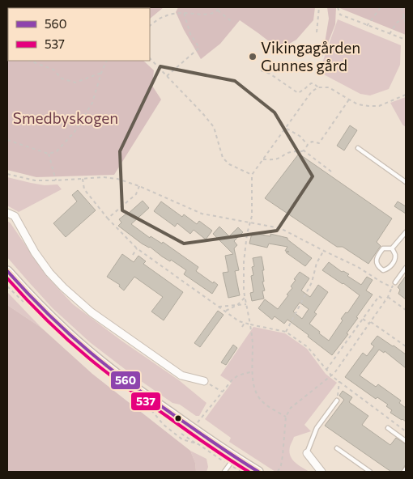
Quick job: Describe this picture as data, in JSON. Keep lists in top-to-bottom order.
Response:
{
  "parks": ["Smedbyskogen"],
  "places": ["Vikingagården Gunnes gård"],
  "lines": ["transit line 560", "transit line 537"],
  "legend": ["560", "537"]
}
